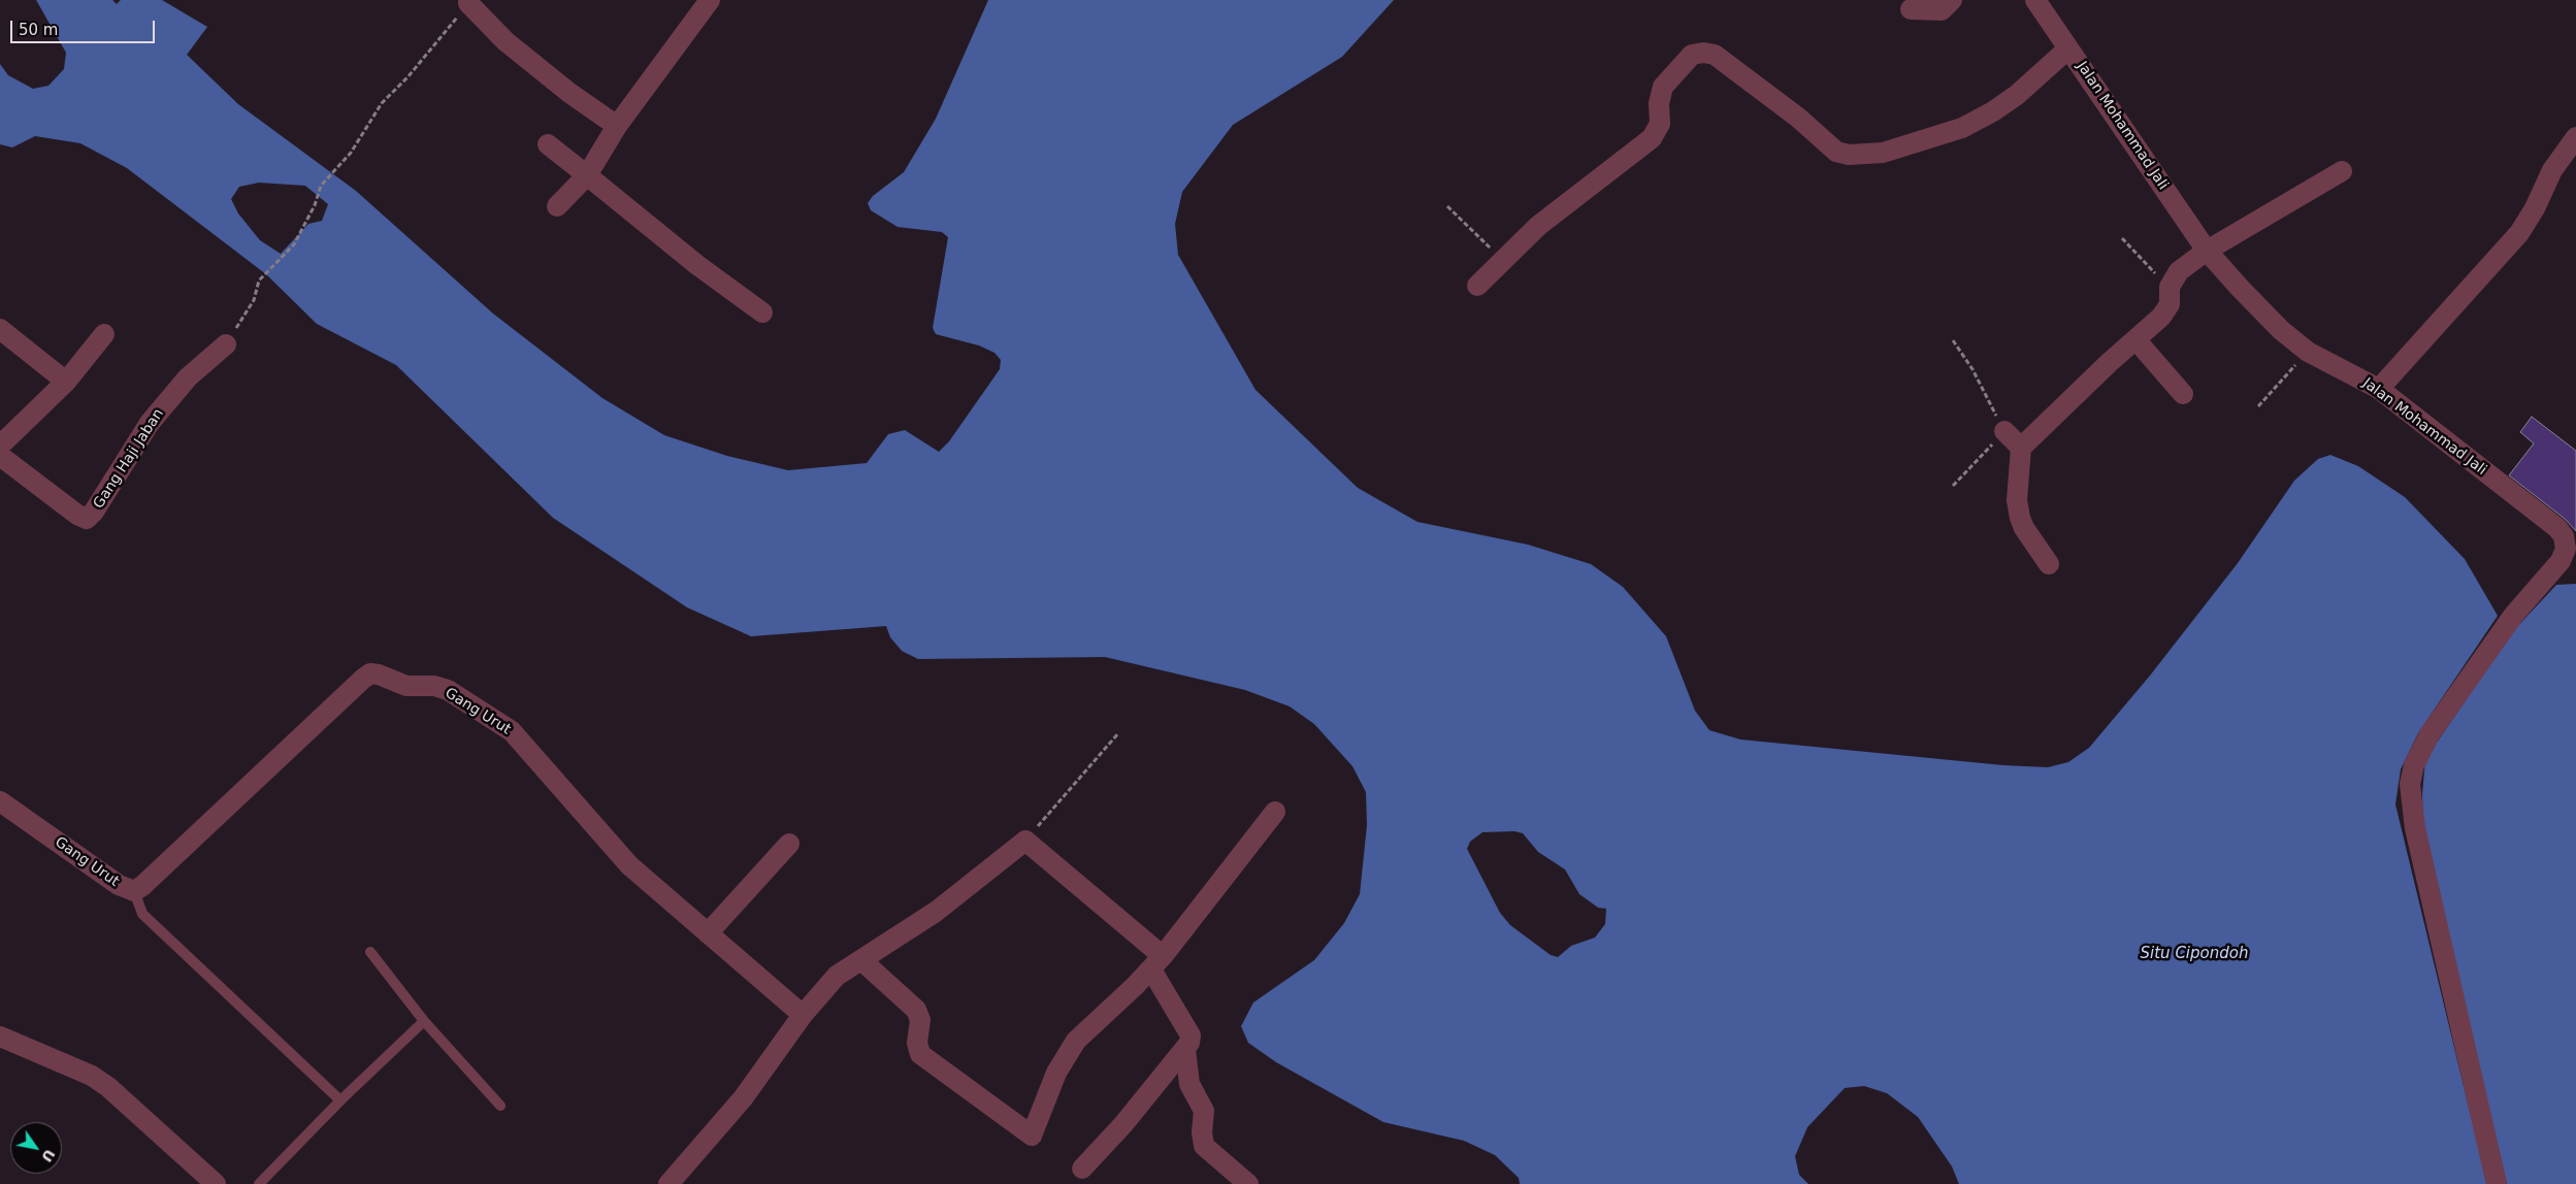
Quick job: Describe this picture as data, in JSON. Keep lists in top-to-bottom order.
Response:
{
  "streets": {
    "street": ["Jalan Mohammad Jali", "Gang Haji Jaban", "Gang Urut"]
  },
  "water": ["Situ Cipondoh"],
  "scale_bar": "50 m",
  "north": "bottom right"
}
